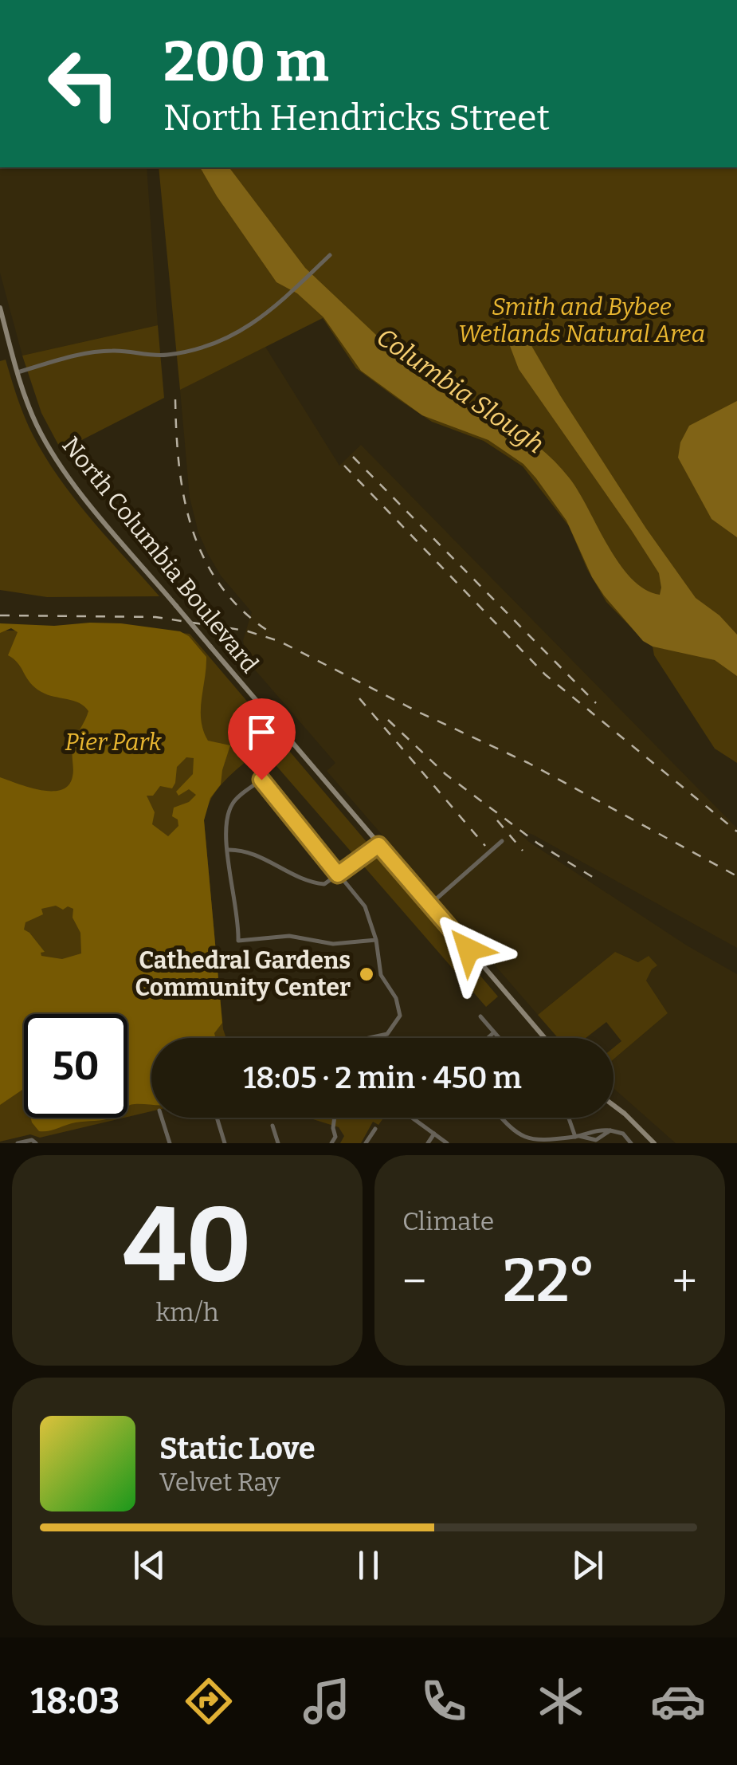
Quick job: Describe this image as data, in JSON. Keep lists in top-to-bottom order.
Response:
{
  "streets": {
    "main road": ["North Columbia Boulevard"]
  },
  "water": ["Columbia Slough"],
  "parks": ["Smith and Bybee Wetlands Natural Area", "Pier Park"],
  "places": ["Cathedral Gardens Community Center"],
  "page": {
    "turn": ["200 m", "North Hendricks Street"],
    "limit": "50",
    "trip": "18:05 · 2 min · 450 m",
    "tile": [
      ["40", "km/h"],
      "Climate"
    ],
    "heat": ["−", "22°", "+"],
    "song": ["Static Love", "Velvet Ray"],
    "tabs": "18:03"
  }
}
